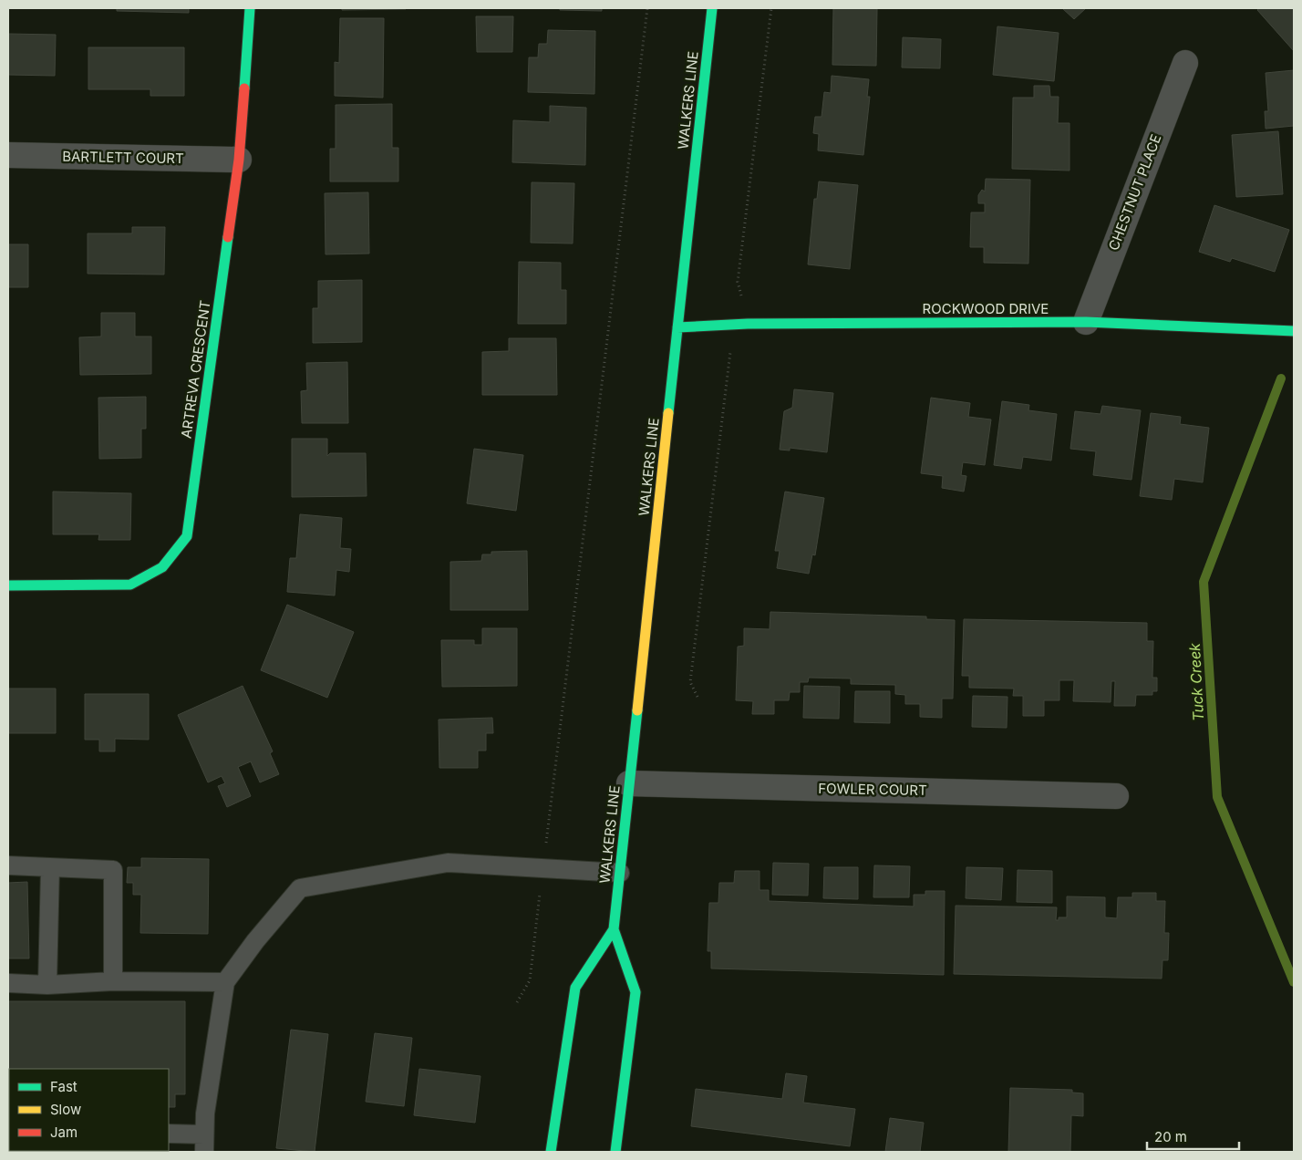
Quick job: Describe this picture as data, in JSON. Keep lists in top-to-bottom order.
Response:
{
  "streets": {
    "main road": ["WALKERS LINE", "ROCKWOOD DRIVE", "ARTREVA CRESCENT"],
    "street": ["BARTLETT COURT", "CHESTNUT PLACE", "FOWLER COURT"]
  },
  "crossings": [
    ["WALKERS LINE", "ROCKWOOD DRIVE"],
    ["WALKERS LINE", "FOWLER COURT"],
    ["BARTLETT COURT", "ARTREVA CRESCENT"],
    ["CHESTNUT PLACE", "ROCKWOOD DRIVE"]
  ],
  "water": ["Tuck Creek"],
  "legend": ["Fast", "Slow", "Jam"],
  "scale_bar": "20 m"
}
